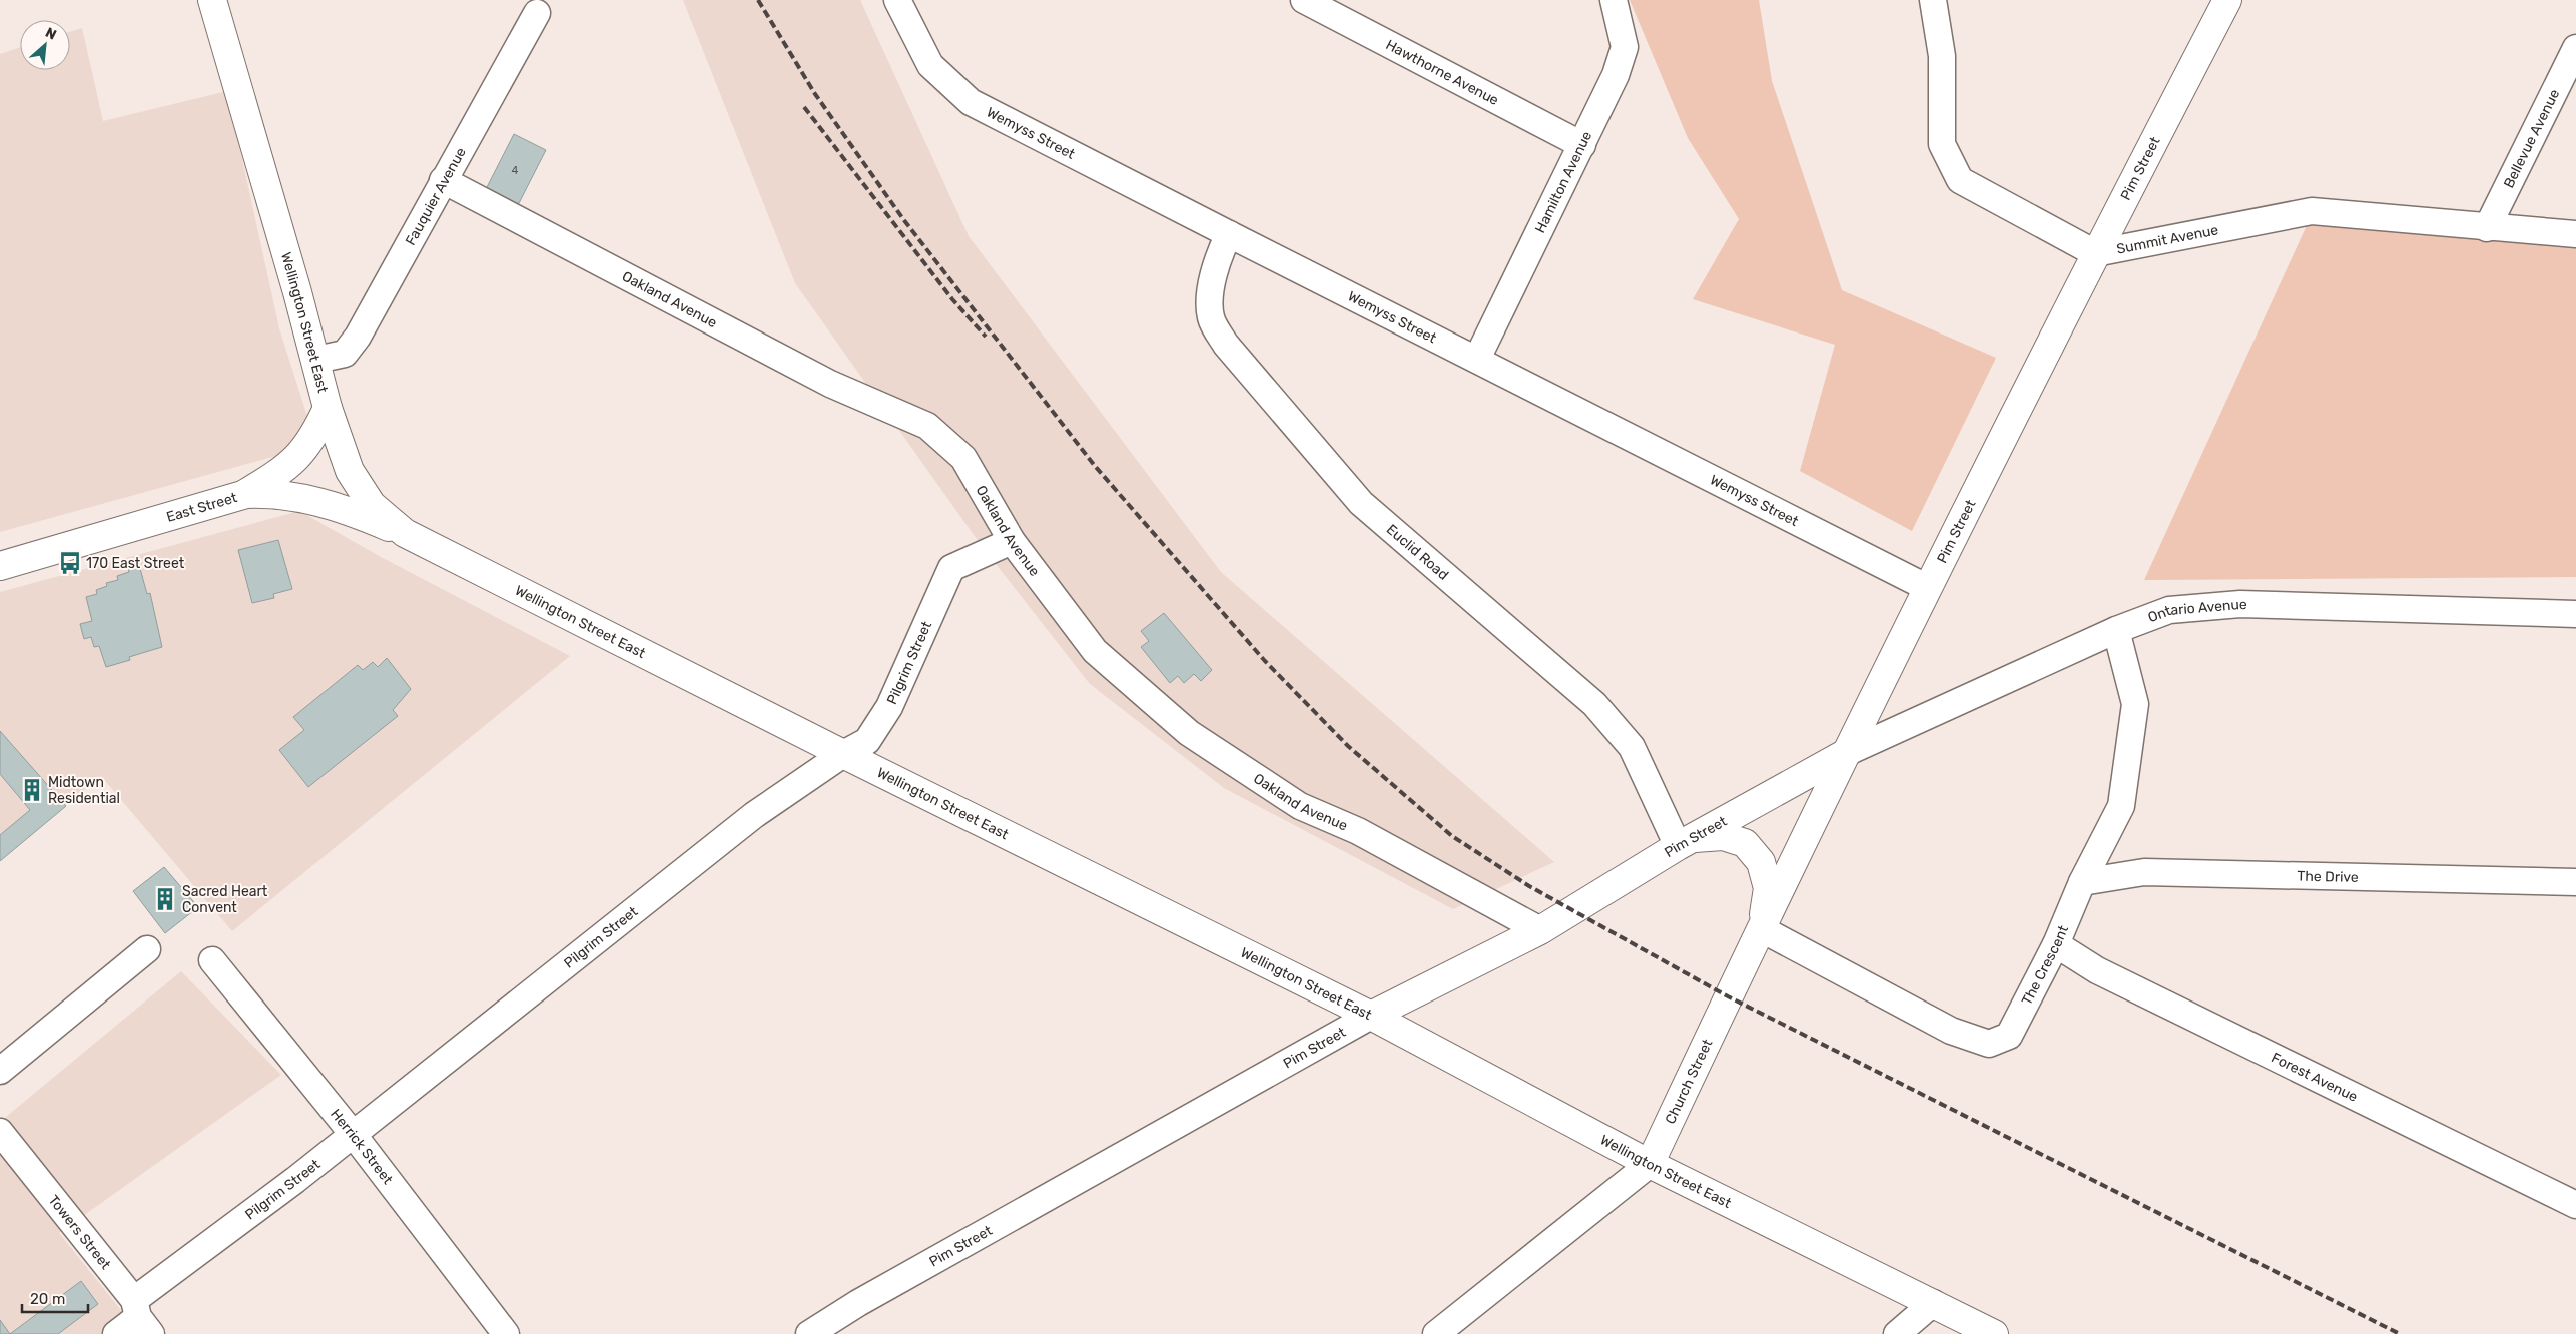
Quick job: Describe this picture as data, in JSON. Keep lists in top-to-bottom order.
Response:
{
  "streets": {
    "main road": [
      "Pim Street",
      "Wellington Street East",
      "East Street",
      "Church Street"
    ],
    "street": [
      "Hawthorne Avenue",
      "Wemyss Street",
      "Bellevue Avenue",
      "Hamilton Avenue",
      "Fauquier Avenue",
      "Summit Avenue",
      "Oakland Avenue",
      "Euclid Road",
      "Ontario Avenue",
      "Pilgrim Street",
      "The Drive",
      "The Crescent",
      "Forest Avenue",
      "Herrick Street",
      "Towers Street"
    ]
  },
  "crossings": [
    ["Hawthorne Avenue", "Hamilton Avenue"],
    ["Wemyss Street", "Pim Street"],
    ["Wemyss Street", "Hamilton Avenue"],
    ["Wemyss Street", "Euclid Road"],
    ["Bellevue Avenue", "Summit Avenue"],
    ["Pim Street", "Summit Avenue"],
    ["Pim Street", "Oakland Avenue"],
    ["Pim Street", "Wellington Street East"],
    ["Pim Street", "Euclid Road"],
    ["Pim Street", "Ontario Avenue"],
    ["Pim Street", "Church Street"],
    ["Fauquier Avenue", "Oakland Avenue"],
    ["Fauquier Avenue", "Wellington Street East"],
    ["Oakland Avenue", "Pilgrim Street"],
    ["Wellington Street East", "East Street"],
    ["Wellington Street East", "Pilgrim Street"],
    ["Wellington Street East", "Church Street"],
    ["Ontario Avenue", "The Crescent"],
    ["Ontario Avenue", "Church Street"],
    ["Pilgrim Street", "Herrick Street"],
    ["Pilgrim Street", "Towers Street"],
    ["The Drive", "The Crescent"],
    ["The Crescent", "Forest Avenue"],
    ["The Crescent", "Church Street"]
  ],
  "places": {
    "bus stop": ["170 East Street"],
    "building": ["Midtown Residential", "Sacred Heart Convent"]
  },
  "house_numbers": ["4"],
  "scale_bar": "20 m",
  "north": "top right"
}
